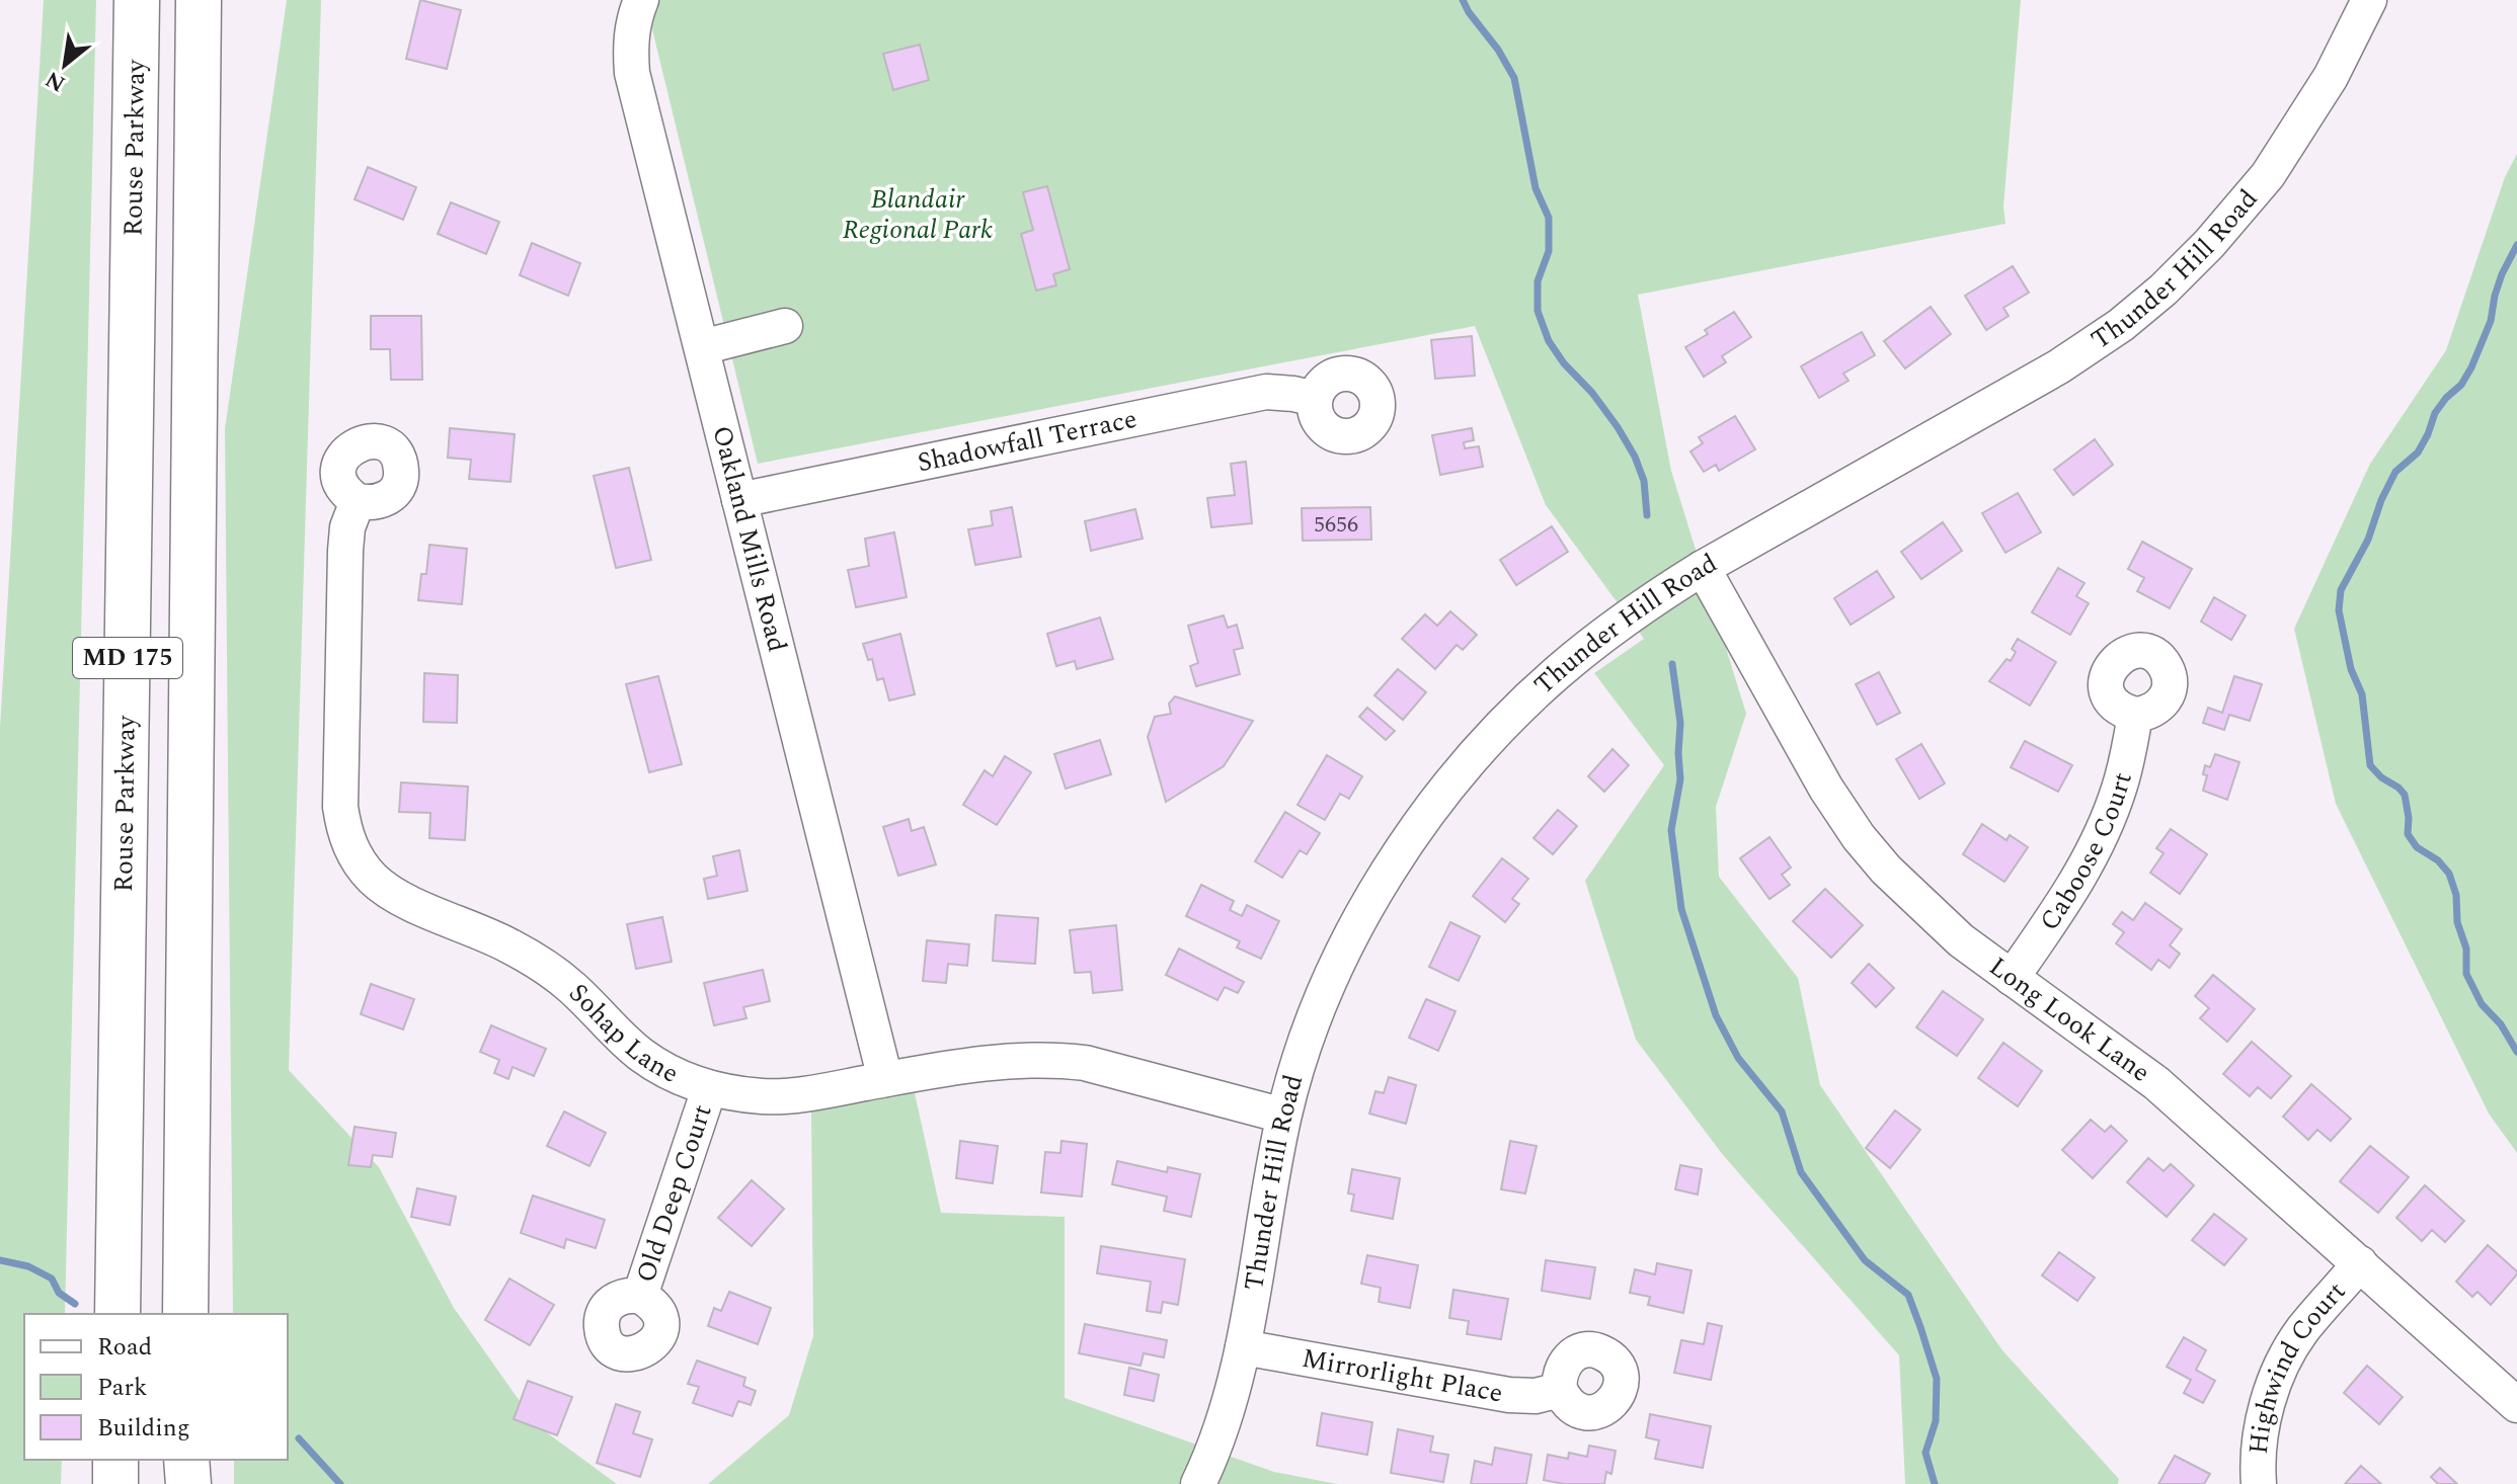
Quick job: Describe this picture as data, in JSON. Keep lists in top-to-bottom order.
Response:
{
  "streets": {
    "main road": ["Rouse Parkway", "MD 175"],
    "street": [
      "Thunder Hill Road",
      "Shadowfall Terrace",
      "Oakland Mills Road",
      "Caboose Court",
      "Long Look Lane",
      "Sohap Lane",
      "Old Deep Court",
      "Highwind Court",
      "Mirrorlight Place"
    ]
  },
  "crossings": [
    ["Thunder Hill Road", "Long Look Lane"],
    ["Thunder Hill Road", "Sohap Lane"],
    ["Thunder Hill Road", "Mirrorlight Place"],
    ["Shadowfall Terrace", "Oakland Mills Road"],
    ["Oakland Mills Road", "Sohap Lane"],
    ["Caboose Court", "Long Look Lane"],
    ["Long Look Lane", "Highwind Court"],
    ["Sohap Lane", "Old Deep Court"]
  ],
  "parks": ["Blandair Regional Park"],
  "house_numbers": ["5656"],
  "legend": ["Road", "Park", "Building"],
  "north": "bottom left"
}
